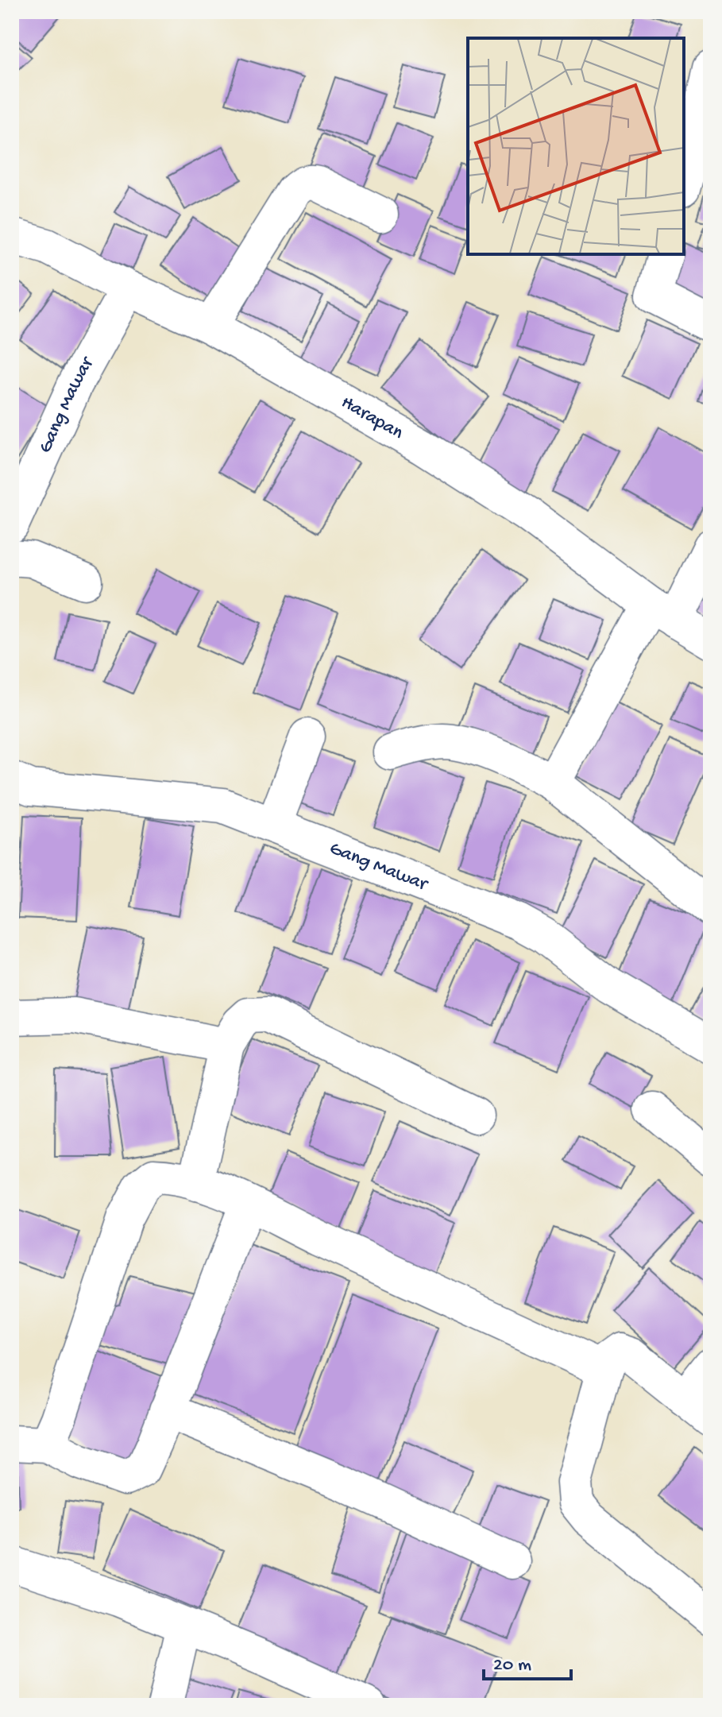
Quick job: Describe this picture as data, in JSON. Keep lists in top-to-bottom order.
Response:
{
  "streets": {
    "street": ["Gang Mawar", "Harapan"]
  },
  "crossings": [
    ["Gang Mawar", "Harapan"]
  ],
  "scale_bar": "20 m"
}
